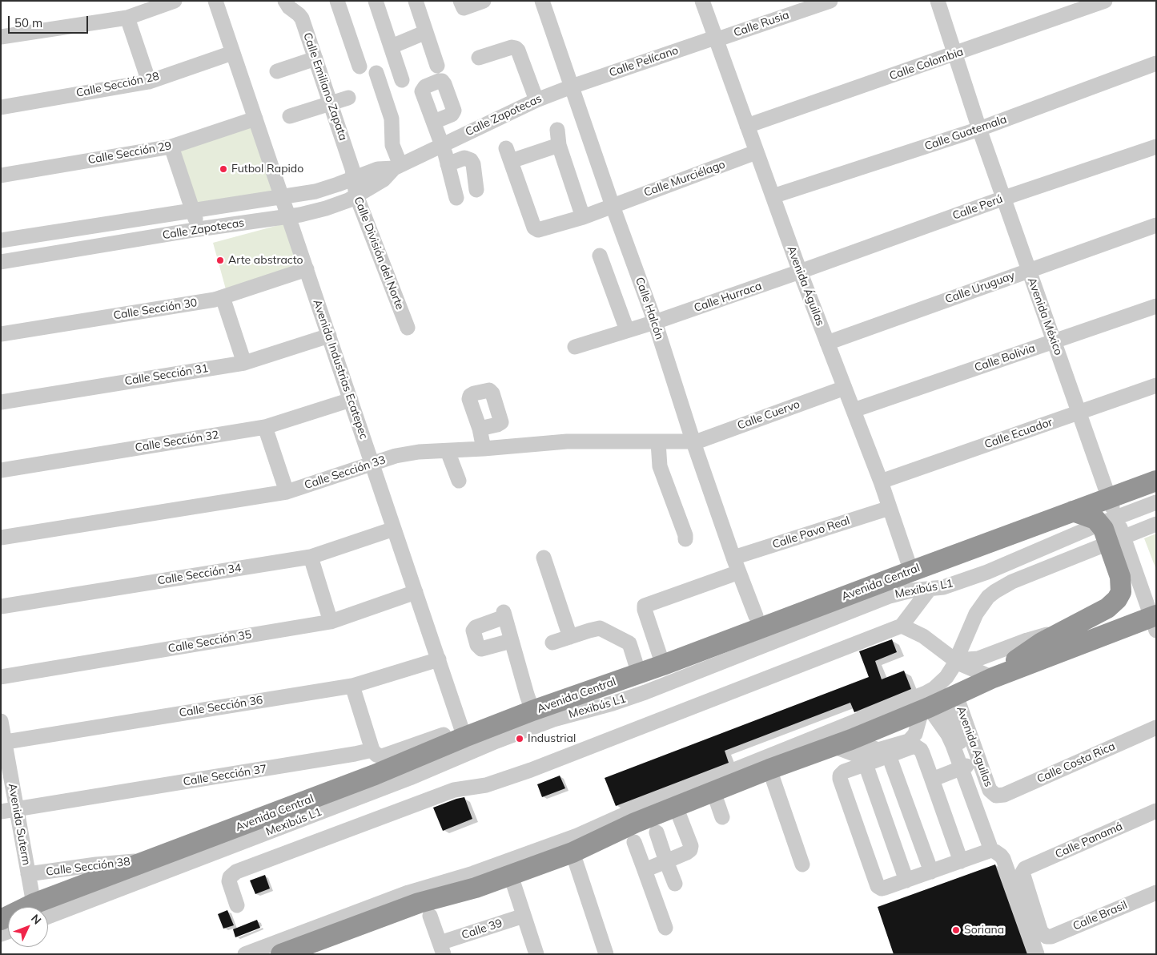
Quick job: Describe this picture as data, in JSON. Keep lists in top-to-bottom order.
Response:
{
  "streets": {
    "highway": ["Avenida Central"],
    "street": [
      "Calle Rusia",
      "Calle Pelícano",
      "Calle Colombia",
      "Calle Sección 28",
      "Calle Emiliano Zapata",
      "Calle Zapotecas",
      "Calle Guatemala",
      "Calle Sección 29",
      "Calle Murciélago",
      "Calle Perú",
      "Calle División del Norte",
      "Avenida Águilas",
      "Calle Uruguay",
      "Calle Hurraca",
      "Calle Halcón",
      "Calle Sección 30",
      "Avenida México",
      "Calle Bolivia",
      "Avenida Industrias Ecatepec",
      "Calle Sección 31",
      "Calle Cuervo",
      "Calle Ecuador",
      "Calle Sección 32",
      "Calle Sección 33",
      "Calle Pavo Real",
      "Calle Sección 34",
      "Mexibús L1",
      "Calle Sección 35",
      "Calle Sección 36",
      "Avenida Aguilas",
      "Calle Costa Rica",
      "Calle Sección 37",
      "Avenida Suterm",
      "Calle Panamá",
      "Calle Sección 38",
      "Calle Brasil",
      "Calle 39"
    ]
  },
  "crossings": [
    ["Calle Rusia", "Calle Pelícano"],
    ["Calle Rusia", "Avenida Águilas"],
    ["Calle Pelícano", "Calle Zapotecas"],
    ["Calle Pelícano", "Avenida Águilas"],
    ["Calle Pelícano", "Calle Halcón"],
    ["Calle Colombia", "Avenida Águilas"],
    ["Calle Colombia", "Avenida México"],
    ["Calle Sección 28", "Avenida Industrias Ecatepec"],
    ["Calle Emiliano Zapata", "Calle Zapotecas"],
    ["Calle Emiliano Zapata", "Calle División del Norte"],
    ["Calle Zapotecas", "Calle División del Norte"],
    ["Calle Zapotecas", "Calle Halcón"],
    ["Calle Zapotecas", "Avenida Industrias Ecatepec"],
    ["Calle Guatemala", "Avenida Águilas"],
    ["Calle Guatemala", "Avenida México"],
    ["Calle Sección 29", "Avenida Industrias Ecatepec"],
    ["Calle Murciélago", "Avenida Águilas"],
    ["Calle Murciélago", "Calle Halcón"],
    ["Calle Perú", "Avenida Águilas"],
    ["Calle Perú", "Calle Hurraca"],
    ["Calle Perú", "Avenida México"],
    ["Avenida Águilas", "Calle Uruguay"],
    ["Avenida Águilas", "Calle Hurraca"],
    ["Avenida Águilas", "Calle Bolivia"],
    ["Avenida Águilas", "Calle Cuervo"],
    ["Avenida Águilas", "Calle Ecuador"],
    ["Avenida Águilas", "Calle Pavo Real"],
    ["Avenida Águilas", "Avenida Central"],
    ["Calle Uruguay", "Avenida México"],
    ["Calle Hurraca", "Calle Halcón"],
    ["Calle Halcón", "Calle Cuervo"],
    ["Calle Halcón", "Calle Sección 33"],
    ["Calle Halcón", "Calle Pavo Real"],
    ["Calle Sección 30", "Avenida Industrias Ecatepec"],
    ["Avenida México", "Calle Bolivia"],
    ["Avenida México", "Calle Ecuador"],
    ["Avenida México", "Avenida Central"],
    ["Avenida México", "Mexibús L1"],
    ["Avenida Industrias Ecatepec", "Calle Sección 31"],
    ["Avenida Industrias Ecatepec", "Calle Sección 32"],
    ["Avenida Industrias Ecatepec", "Calle Sección 33"],
    ["Avenida Industrias Ecatepec", "Calle Sección 34"],
    ["Avenida Industrias Ecatepec", "Avenida Central"],
    ["Avenida Industrias Ecatepec", "Calle Sección 35"],
    ["Avenida Industrias Ecatepec", "Calle Sección 36"],
    ["Calle Cuervo", "Calle Sección 33"],
    ["Avenida Central", "Mexibús L1"],
    ["Avenida Central", "Calle Sección 38"],
    ["Calle Sección 36", "Avenida Suterm"],
    ["Avenida Aguilas", "Calle Costa Rica"],
    ["Calle Sección 37", "Avenida Suterm"],
    ["Avenida Suterm", "Calle Sección 38"],
    ["Calle Panamá", "Calle Brasil"]
  ],
  "places": [
    "Futbol Rapido",
    "Arte abstracto",
    "Industrial",
    "Soriana"
  ],
  "scale_bar": "50 m",
  "north": "top right"
}
